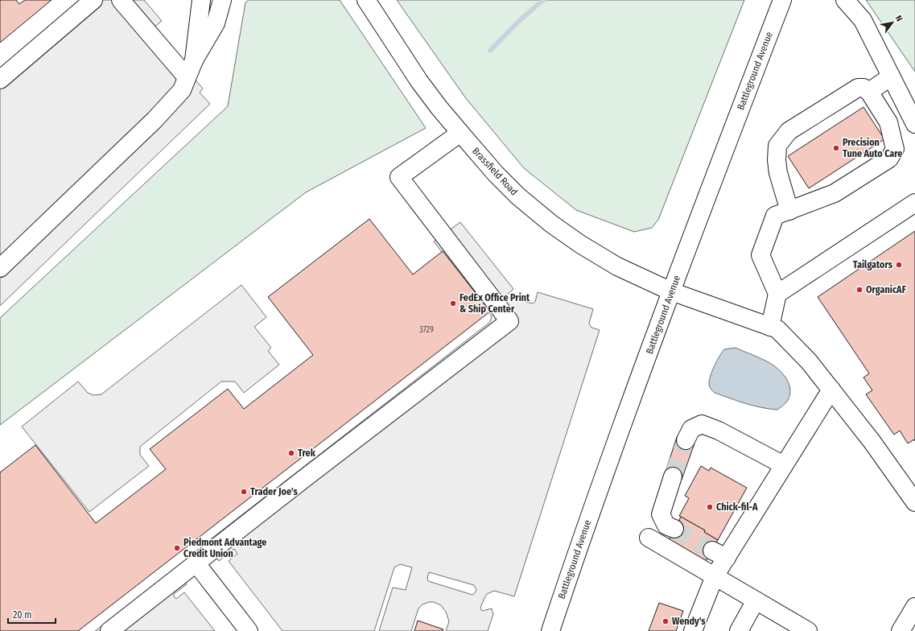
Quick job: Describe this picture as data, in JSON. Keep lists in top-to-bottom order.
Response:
{
  "streets": {
    "main road": ["Battleground Avenue", "Brassfield Road"]
  },
  "crossings": [
    ["Battleground Avenue", "Brassfield Road"]
  ],
  "places": [
    "Precision Tune Auto Care",
    "Tailgators",
    "OrganicAF",
    "FedEx Office Print & Ship Center",
    "Trek",
    "Trader Joe's",
    "Chick-fil-A",
    "Piedmont Advantage Credit Union",
    "Wendy's"
  ],
  "house_numbers": ["3729"],
  "scale_bar": "20 m",
  "north": "top right"
}
